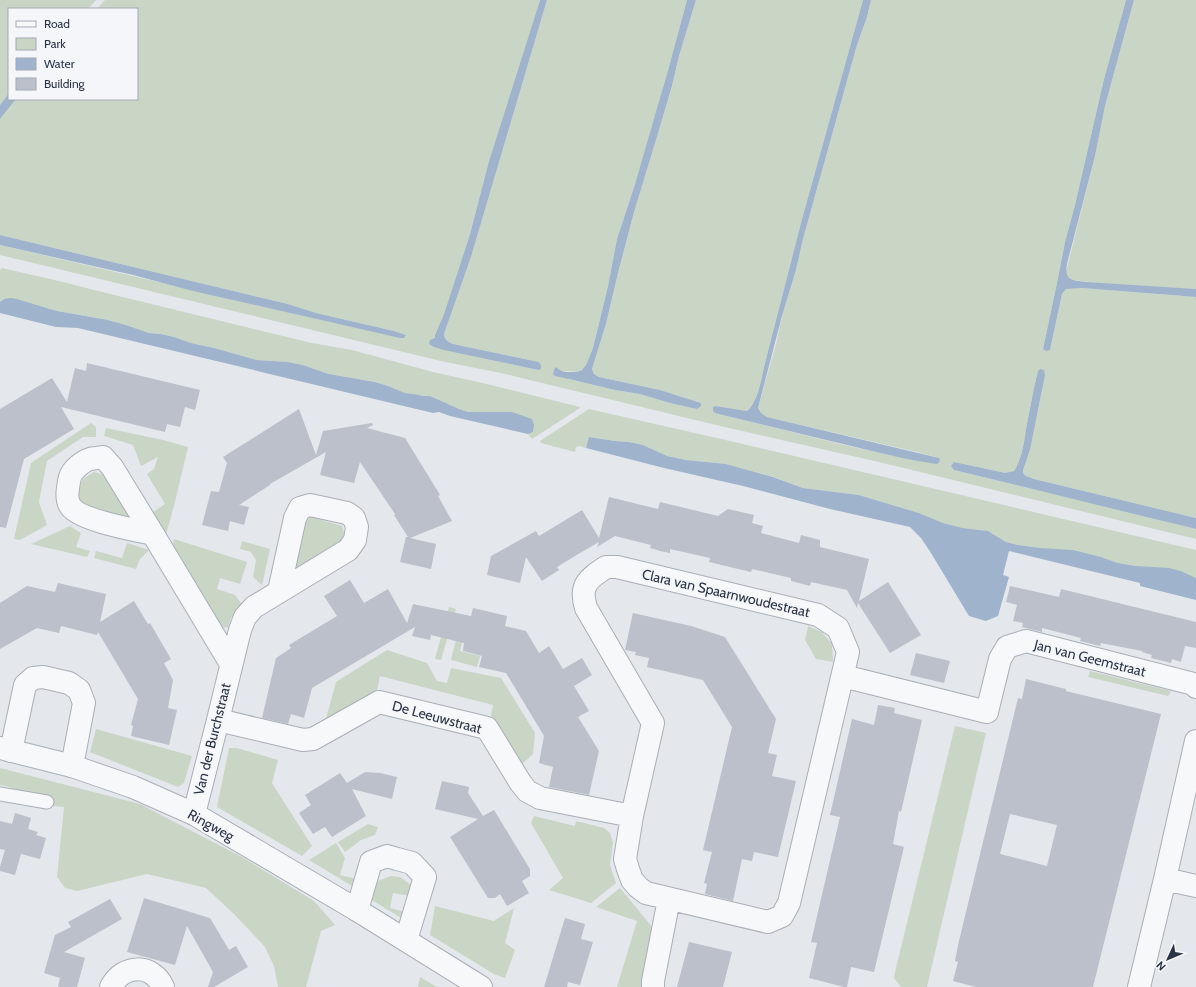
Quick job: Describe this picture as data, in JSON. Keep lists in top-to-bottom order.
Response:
{
  "streets": {
    "street": [
      "Clara van Spaarnwoudestraat",
      "Jan van Geemstraat",
      "De Leeuwstraat",
      "Van der Burchstraat",
      "Ringweg"
    ]
  },
  "crossings": [
    ["Clara van Spaarnwoudestraat", "Jan van Geemstraat"],
    ["Clara van Spaarnwoudestraat", "De Leeuwstraat"],
    ["De Leeuwstraat", "Van der Burchstraat"],
    ["Van der Burchstraat", "Ringweg"]
  ],
  "legend": [
    "Road",
    "Park",
    "Water",
    "Building"
  ],
  "north": "bottom left"
}
